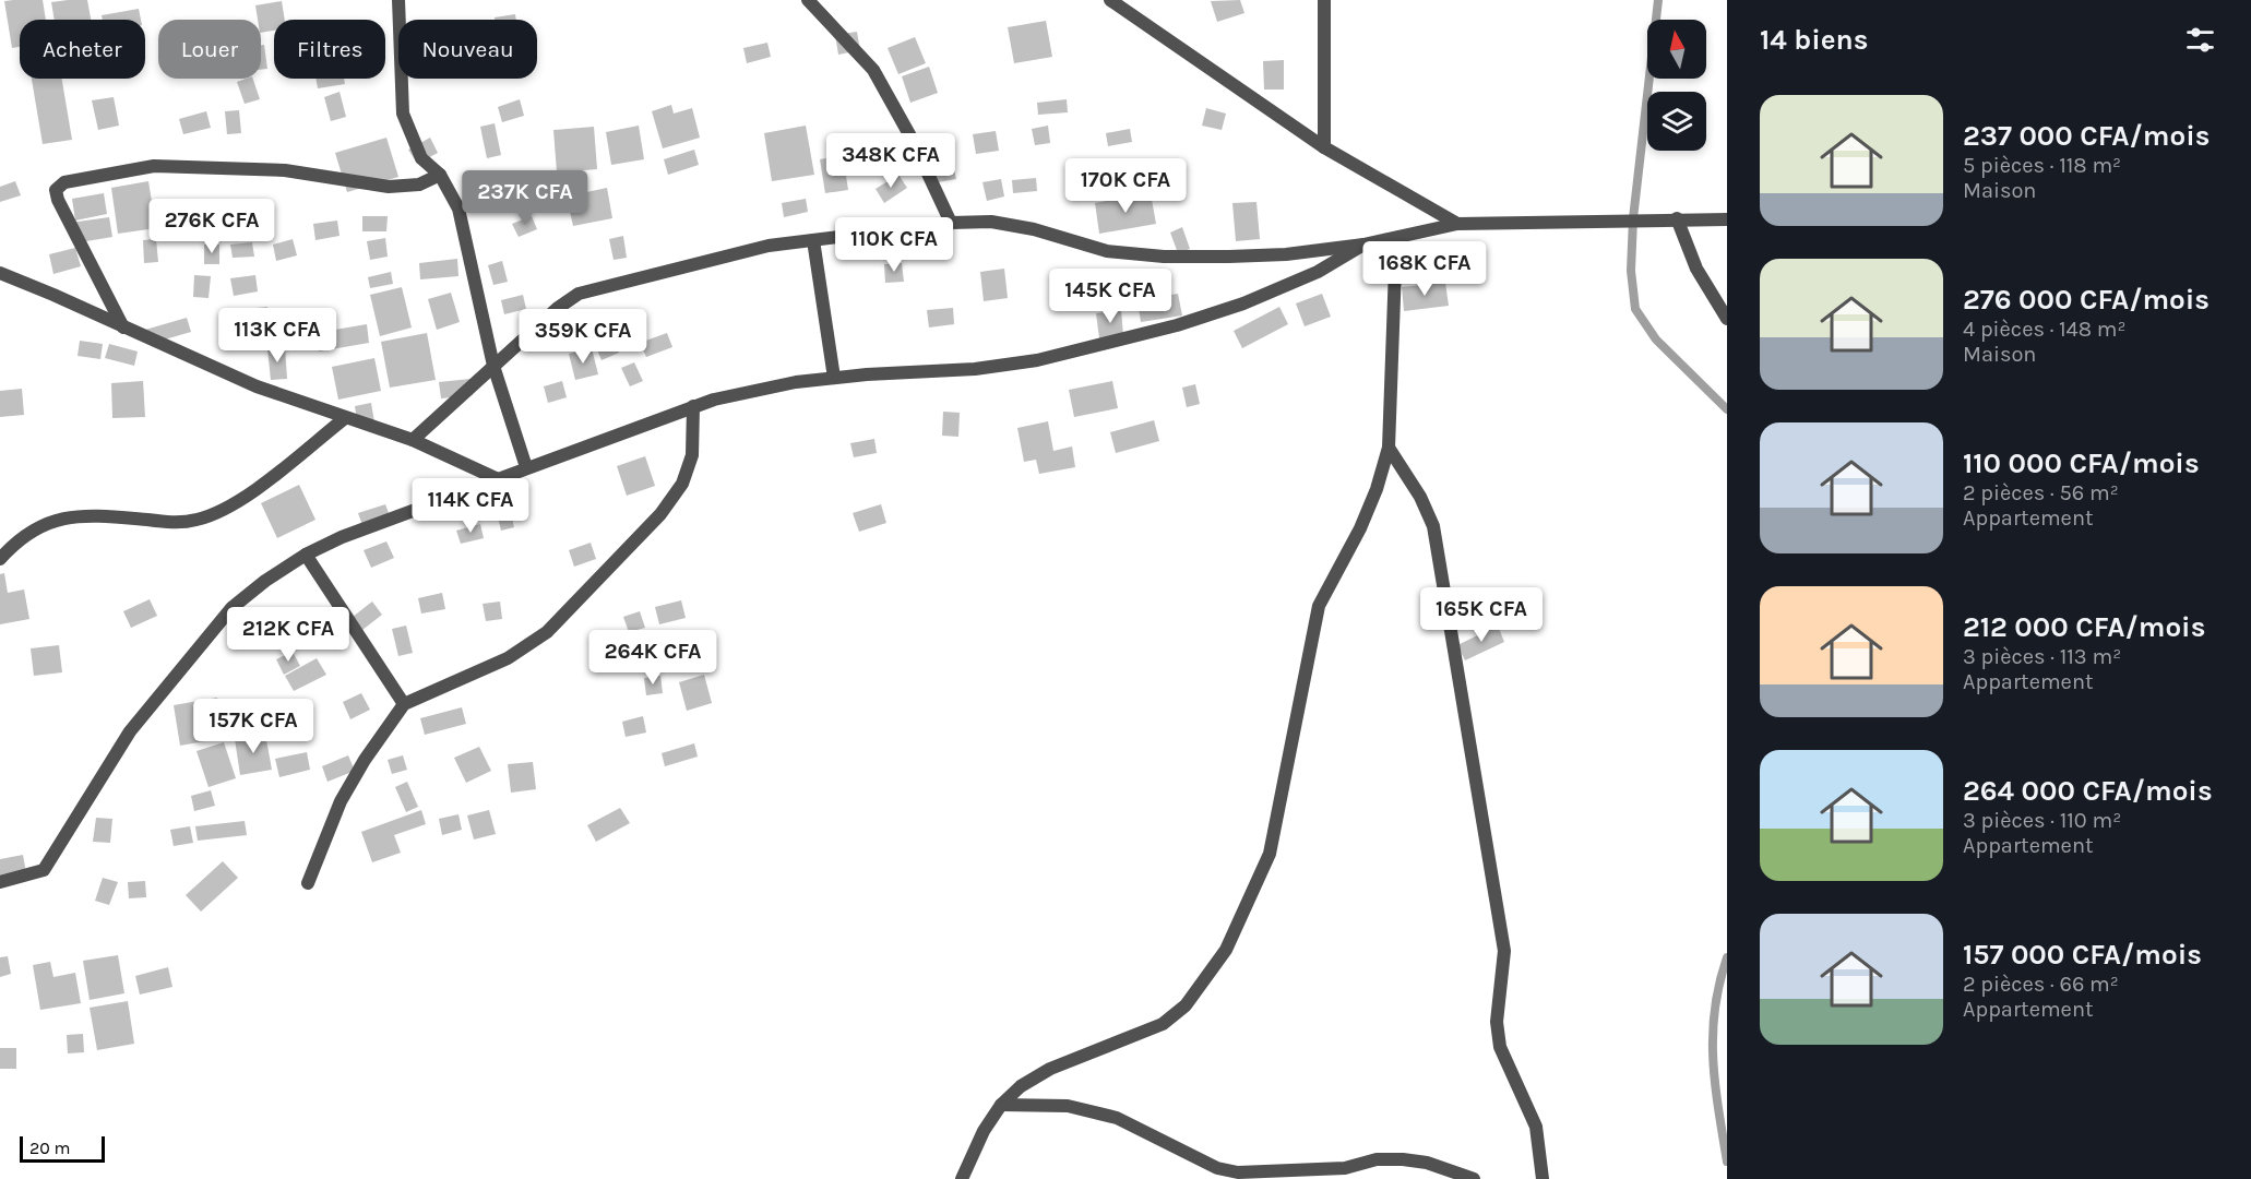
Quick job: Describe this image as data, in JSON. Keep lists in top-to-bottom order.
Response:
{
  "scale_bar": "20 m",
  "north": "top",
  "page": {
    "heading": "14 biens",
    "chip": [
      "Acheter",
      "Louer",
      "Filtres",
      "Nouveau"
    ],
    "list": [
      {
        "name": "237 000 CFA/mois",
        "note": "5 pièces · 118 m² · Maison"
      },
      {
        "name": "276 000 CFA/mois",
        "note": "4 pièces · 148 m² · Maison"
      },
      {
        "name": "110 000 CFA/mois",
        "note": "2 pièces · 56 m² · Appartement"
      },
      {
        "name": "212 000 CFA/mois",
        "note": "3 pièces · 113 m² · Appartement"
      },
      {
        "name": "264 000 CFA/mois",
        "note": "3 pièces · 110 m² · Appartement"
      },
      {
        "name": "157 000 CFA/mois",
        "note": "2 pièces · 66 m² · Appartement"
      }
    ],
    "price": [
      "348K CFA",
      "170K CFA",
      "237K CFA",
      "276K CFA",
      "110K CFA",
      "168K CFA",
      "145K CFA",
      "113K CFA",
      "359K CFA",
      "114K CFA",
      "165K CFA",
      "212K CFA",
      "264K CFA",
      "157K CFA"
    ],
    "scale": "20 m"
  }
}
